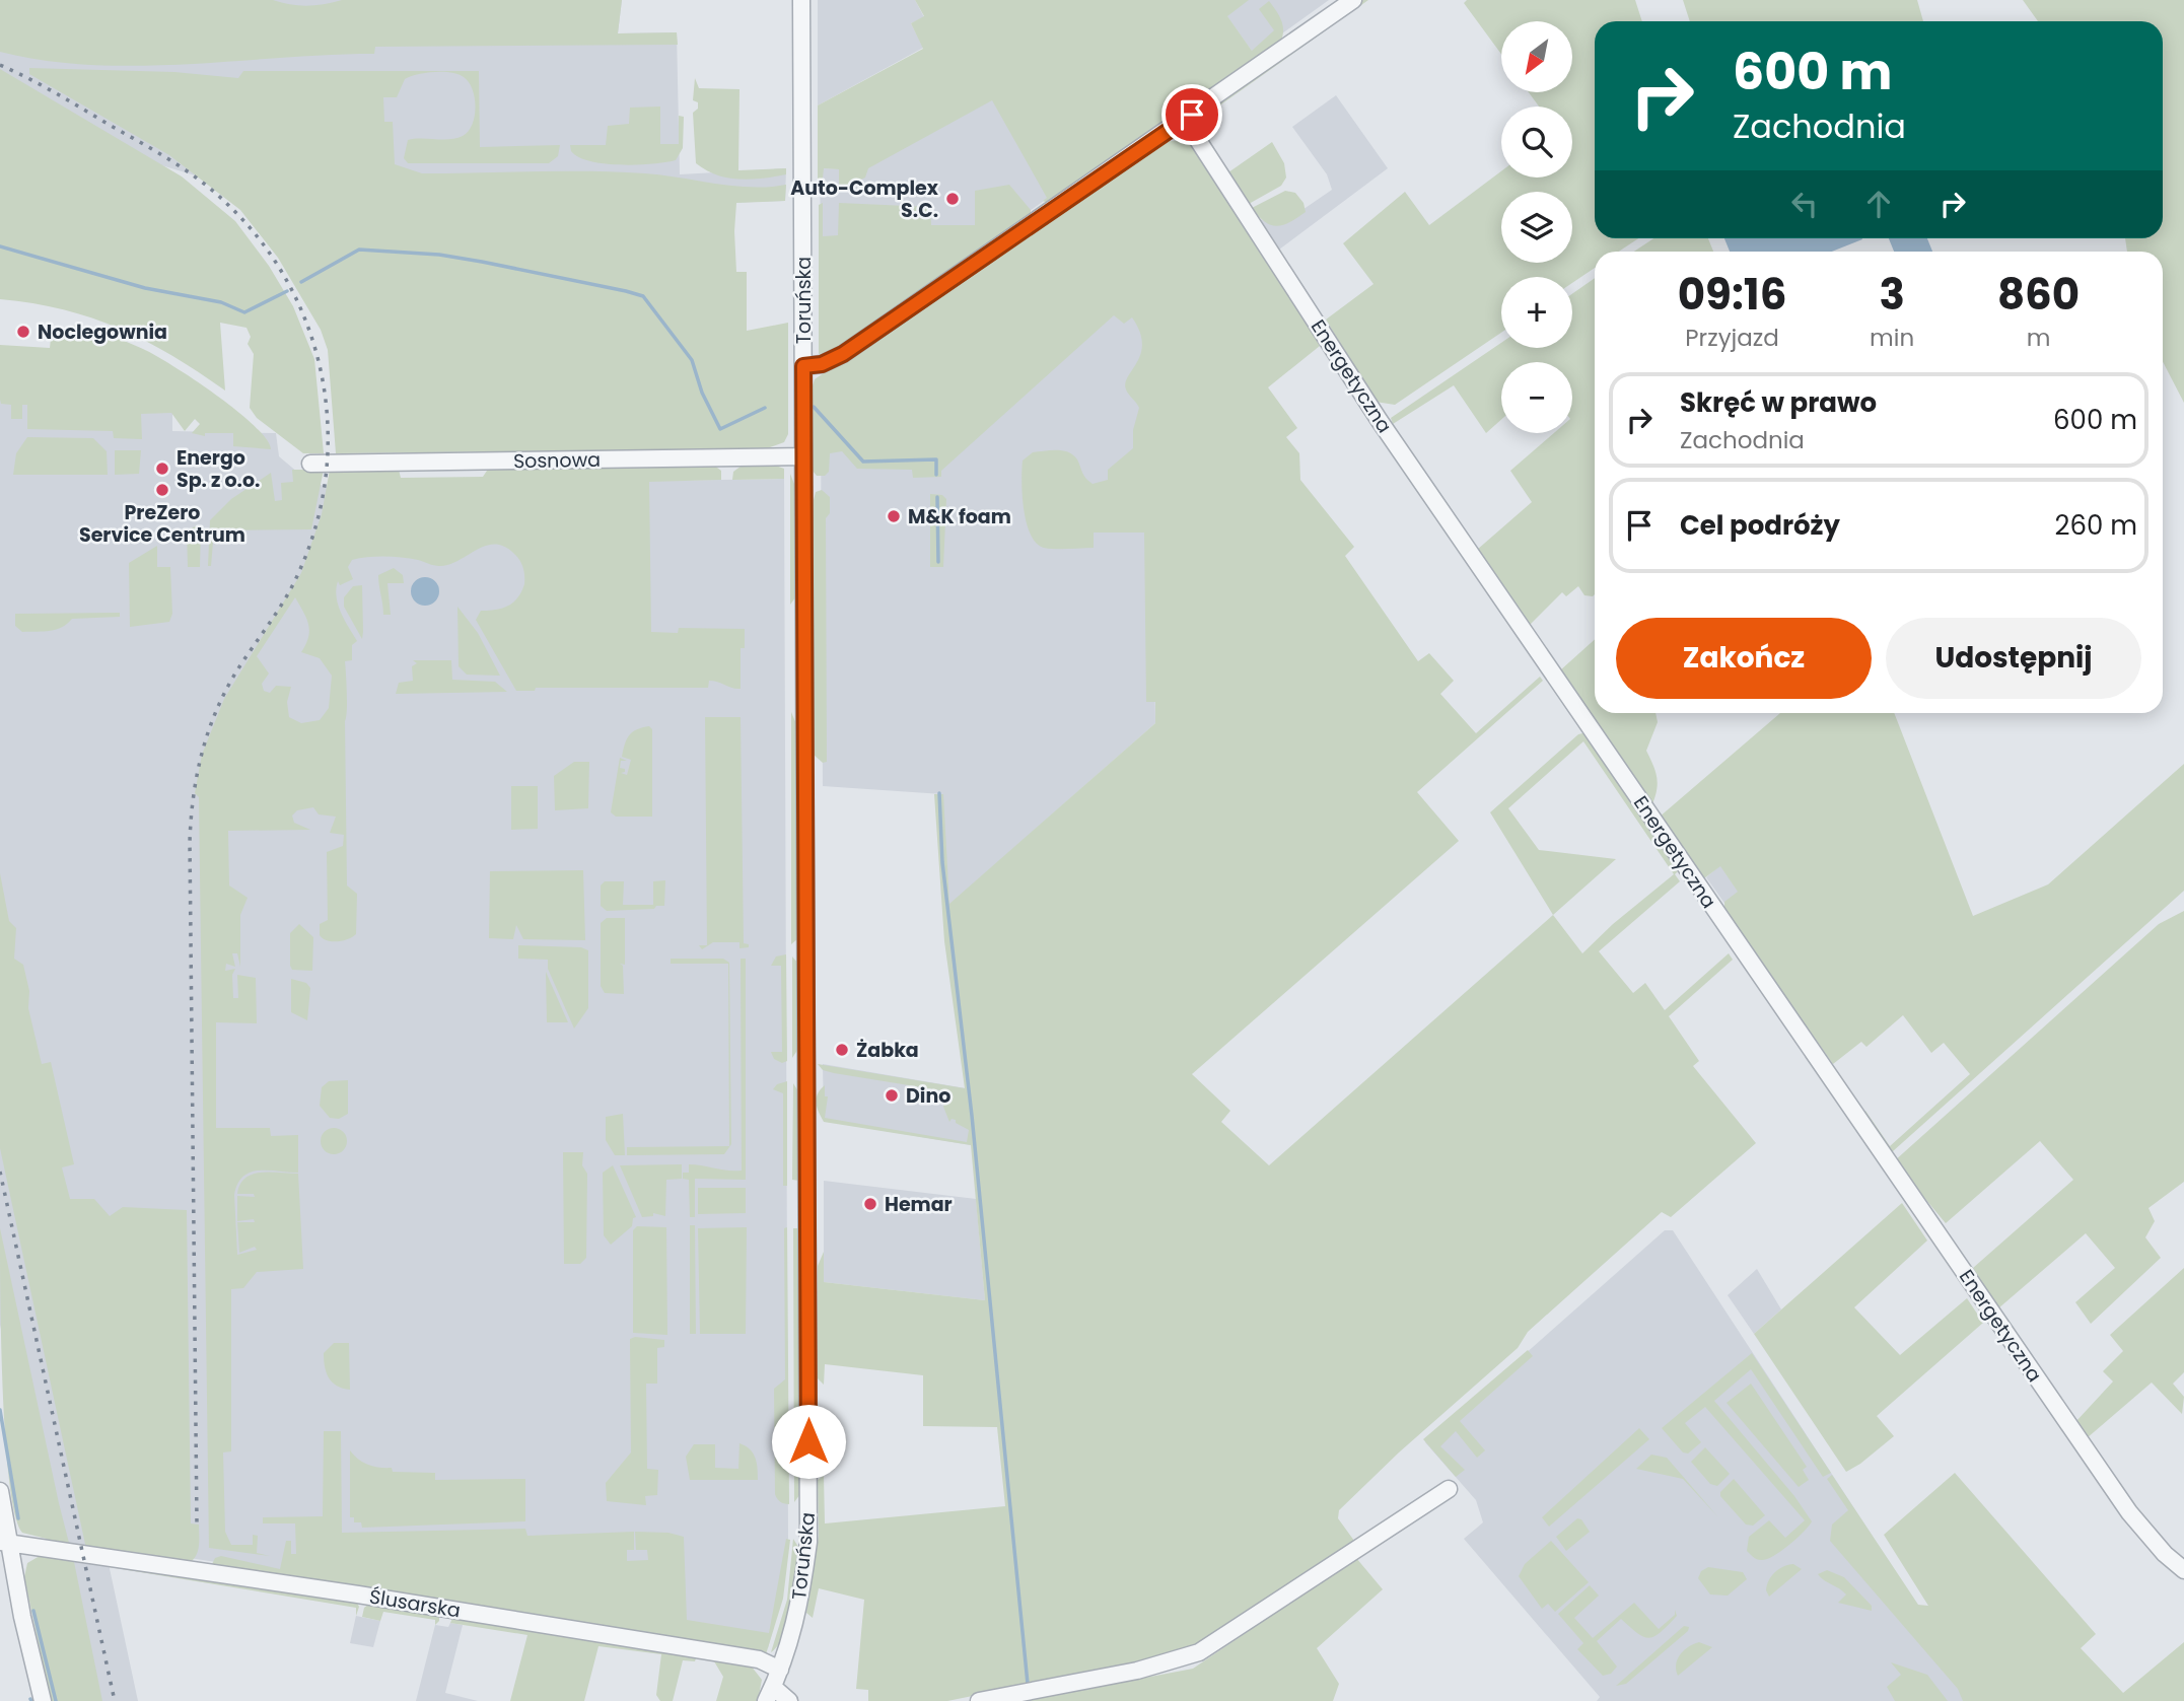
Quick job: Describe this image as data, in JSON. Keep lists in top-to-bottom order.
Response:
{
  "streets": {
    "street": [
      "Toruńska",
      "Energetyczna",
      "Sosnowa",
      "Ślusarska"
    ]
  },
  "crossings": [
    ["Toruńska", "Sosnowa"],
    ["Toruńska", "Ślusarska"]
  ],
  "places": [
    "Auto-Complex S.C.",
    "Noclegownia",
    "Energo Sp. z o.o.",
    "PreZero Service Centrum",
    "M&K foam",
    "Żabka",
    "Dino",
    "Hemar"
  ],
  "north": "bottom left",
  "page": {
    "map_buttons": ["+", "−"],
    "turn": ["600 m", "Zachodnia"],
    "eta": [
      "09:16",
      "Przyjazd",
      "3",
      "min",
      "860",
      "m"
    ],
    "list": [
      {
        "name": "Skręć w prawo",
        "note": "Zachodnia",
        "value": "600 m"
      },
      {
        "name": "Cel podróży",
        "value": "260 m"
      }
    ],
    "buttons": ["Zakończ", "Udostępnij"]
  }
}
